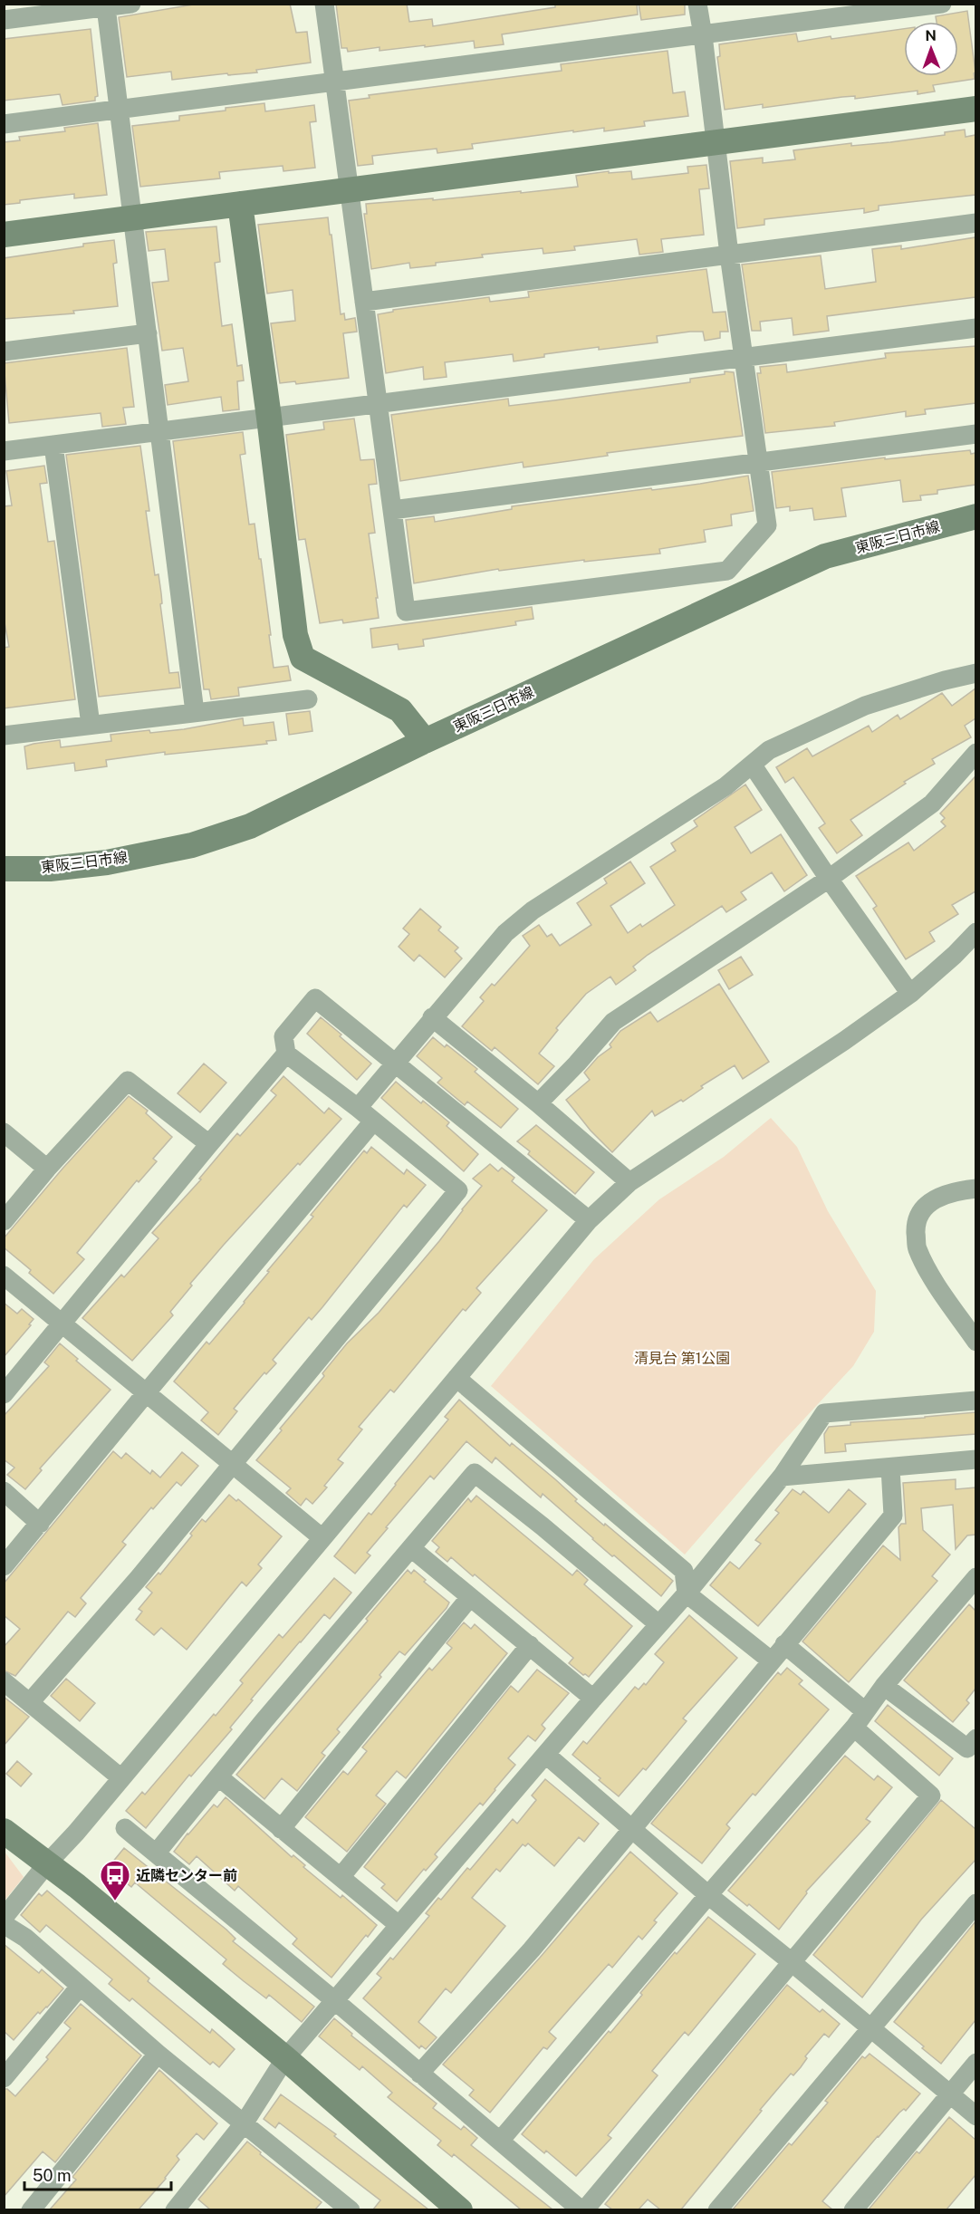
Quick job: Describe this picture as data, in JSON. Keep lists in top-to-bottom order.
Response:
{
  "streets": {
    "street": ["東阪三日市線"]
  },
  "parks": ["清見台 第1公園"],
  "places": {
    "bus stop": ["近隣センター前"]
  },
  "scale_bar": "50 m",
  "north": "top"
}
